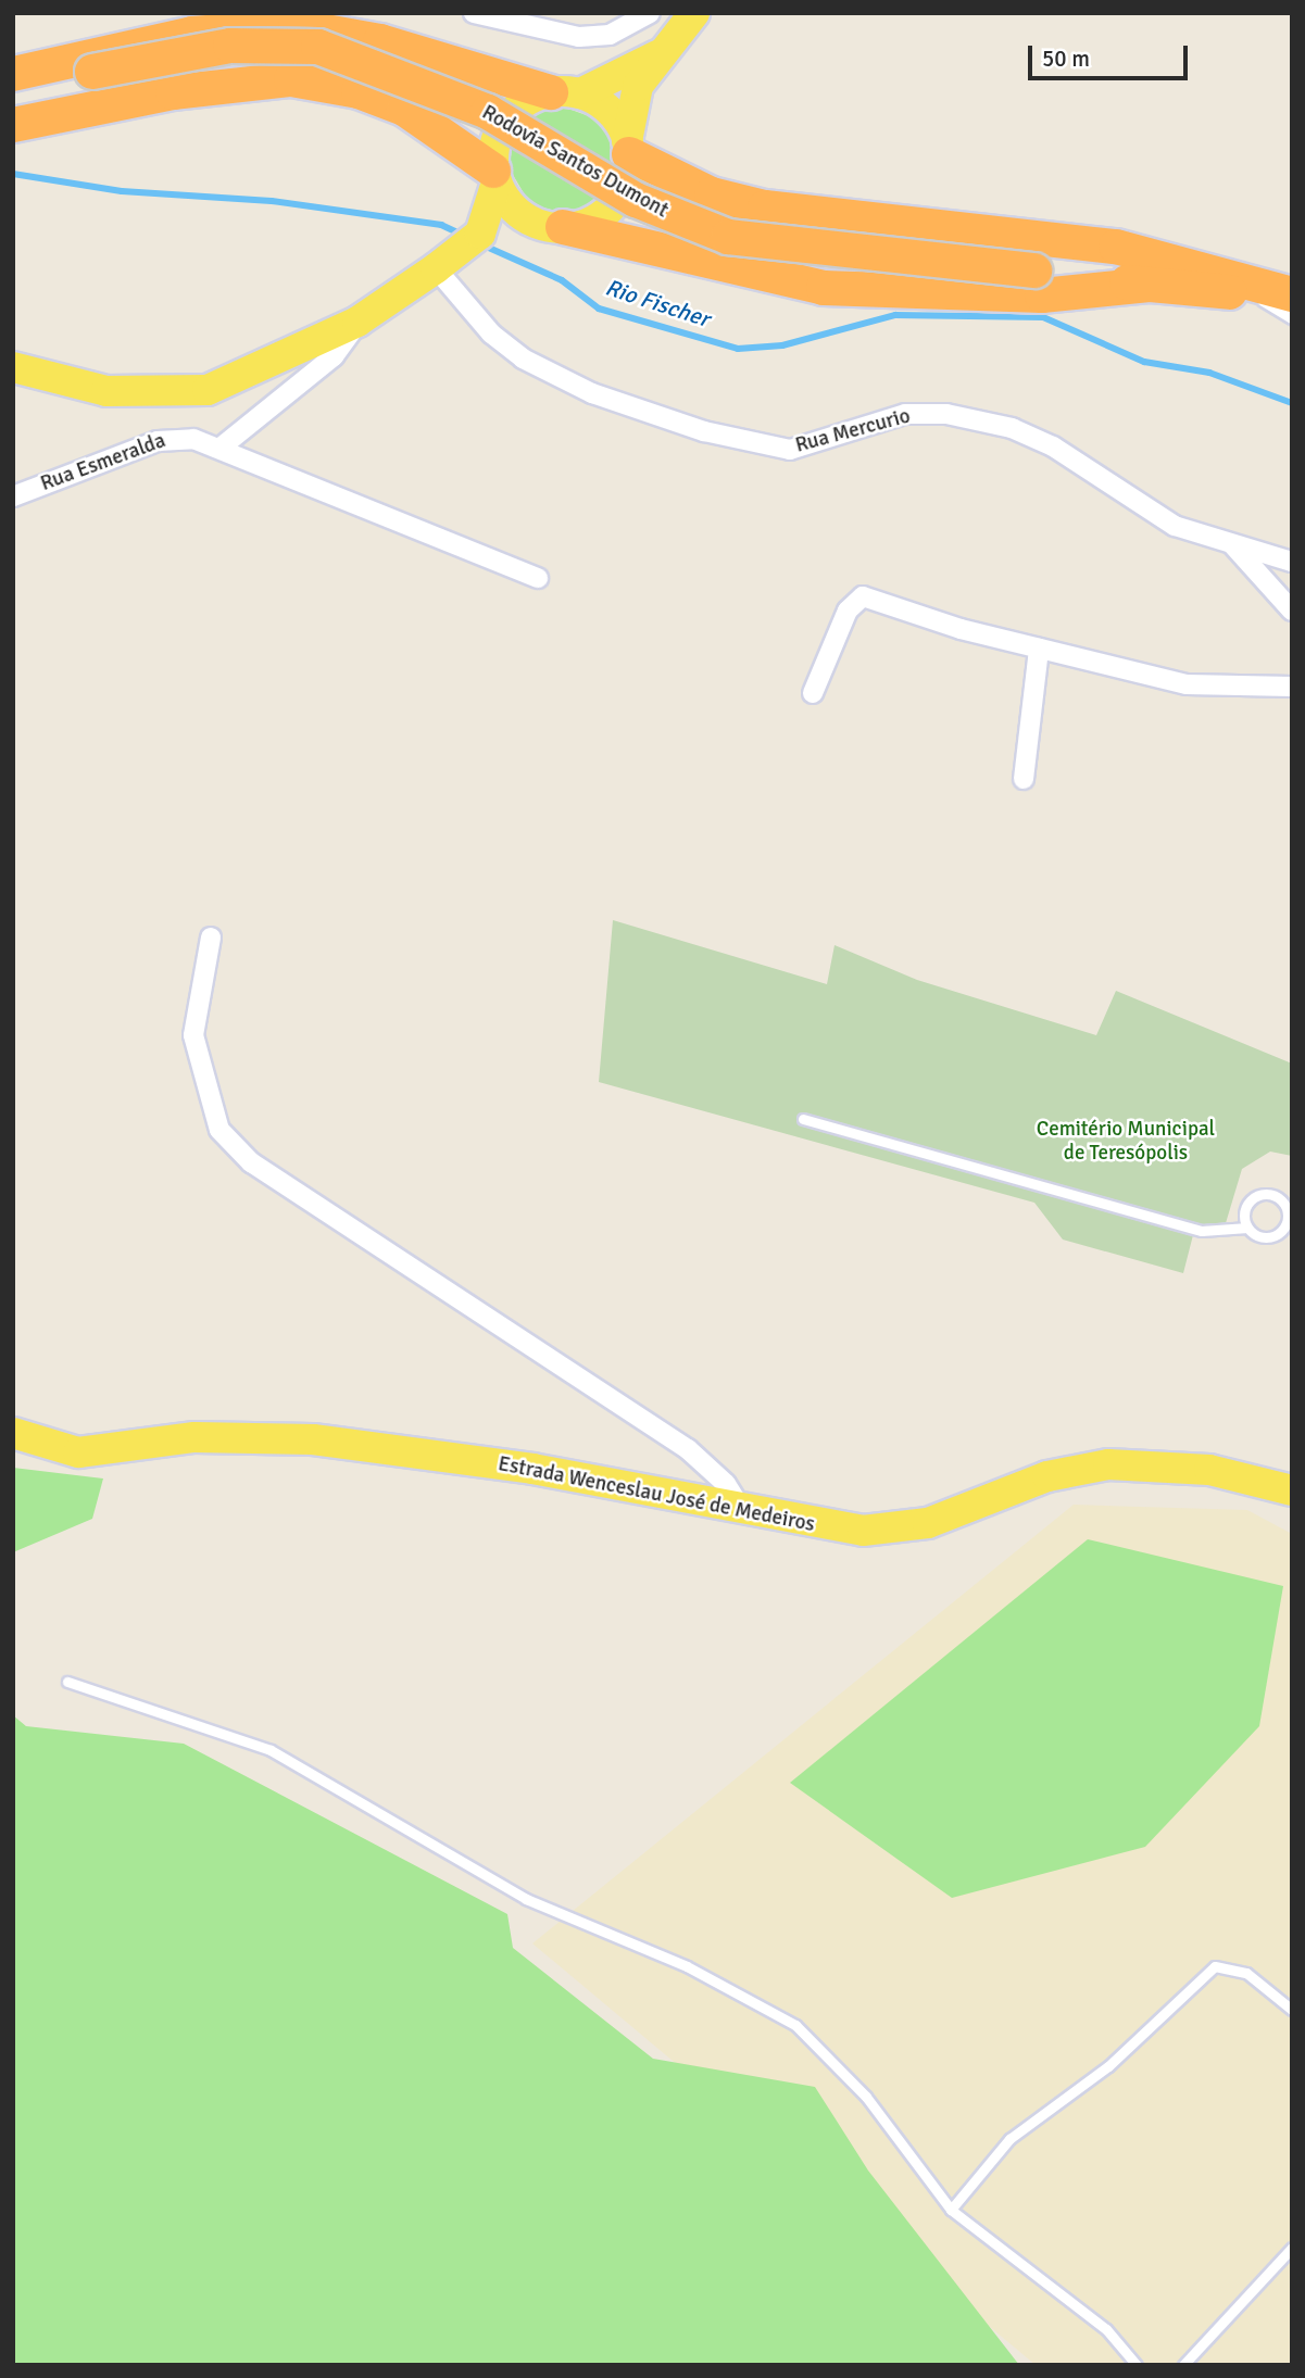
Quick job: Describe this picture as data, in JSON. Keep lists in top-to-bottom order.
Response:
{
  "streets": {
    "highway": ["Rodovia Santos Dumont"],
    "main road": ["Estrada Wenceslau José de Medeiros"],
    "street": ["Rua Mercurio", "Rua Esmeralda"]
  },
  "water": ["Rio Fischer"],
  "parks": ["Cemitério Municipal de Teresópolis"],
  "scale_bar": "50 m"
}
